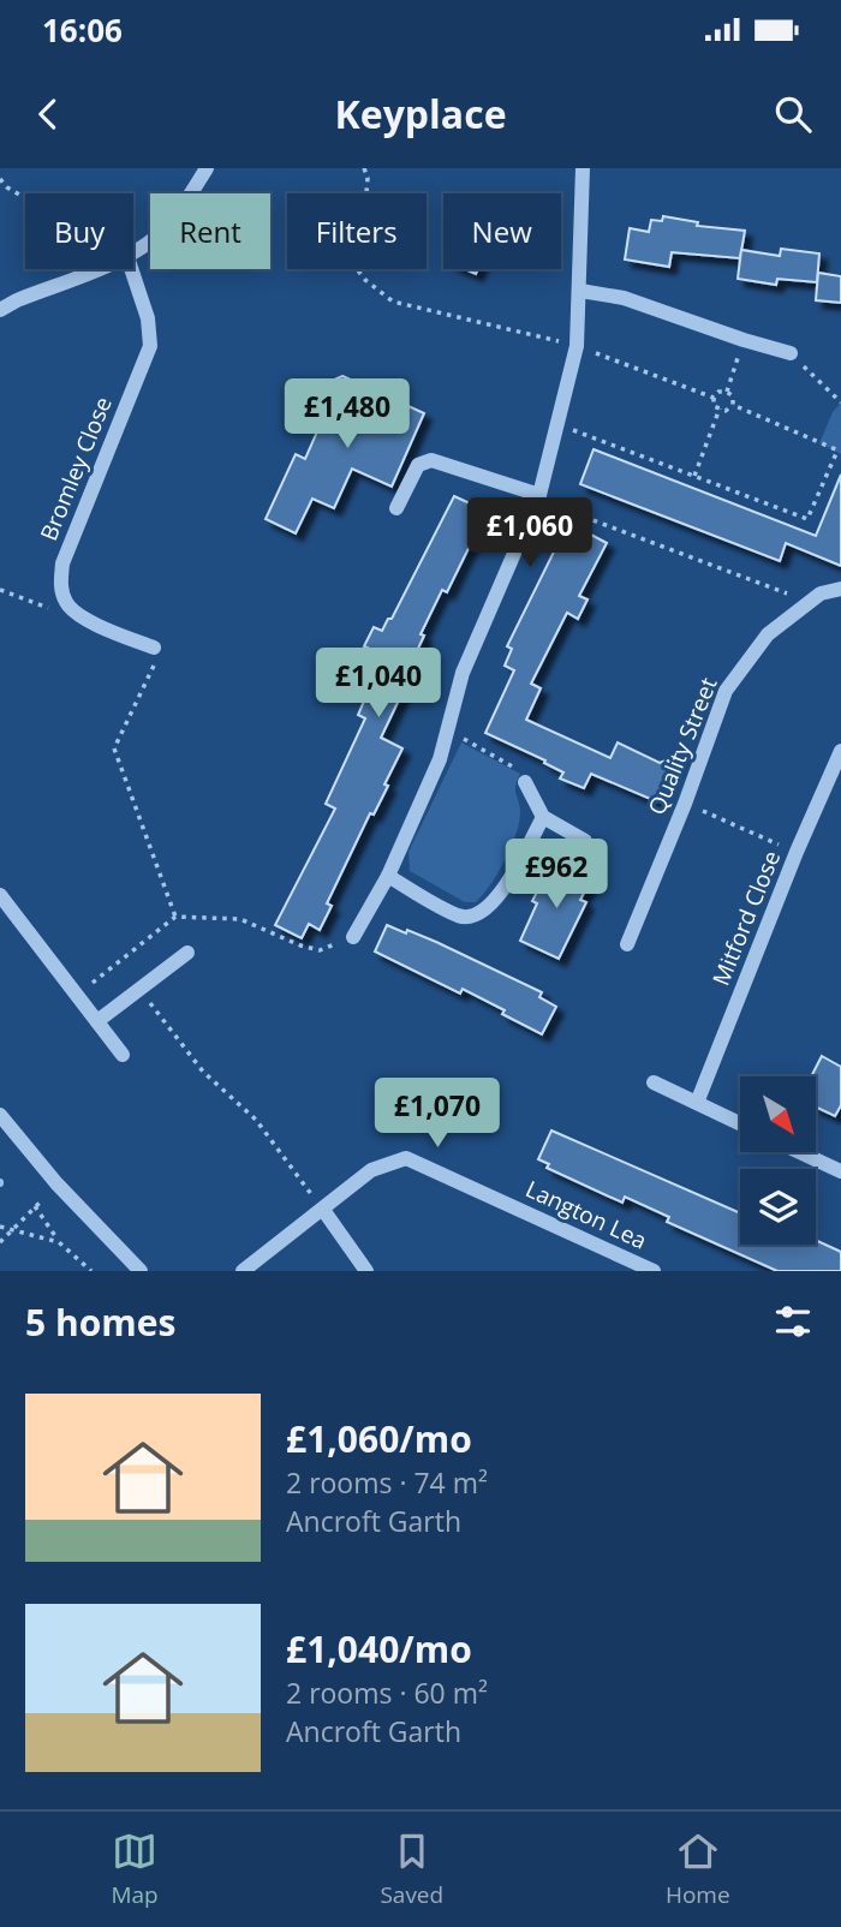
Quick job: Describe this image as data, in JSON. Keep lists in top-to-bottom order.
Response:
{
  "streets": {
    "street": [
      "Bromley Close",
      "Quality Street",
      "Mitford Close",
      "Langton Lea"
    ]
  },
  "north": "bottom right",
  "page": {
    "status": "16:06",
    "header": "Keyplace",
    "chip": [
      "Buy",
      "Rent",
      "Filters",
      "New"
    ],
    "price": [
      "£1,480",
      "£1,060",
      "£1,040",
      "£962",
      "£1,070"
    ],
    "heading": "5 homes",
    "list": [
      {
        "name": "£1,060/mo",
        "note": "2 rooms · 74 m² · Ancroft Garth"
      },
      {
        "name": "£1,040/mo",
        "note": "2 rooms · 60 m² · Ancroft Garth"
      }
    ],
    "tabs": ["Map", "Saved", "Home"]
  }
}
